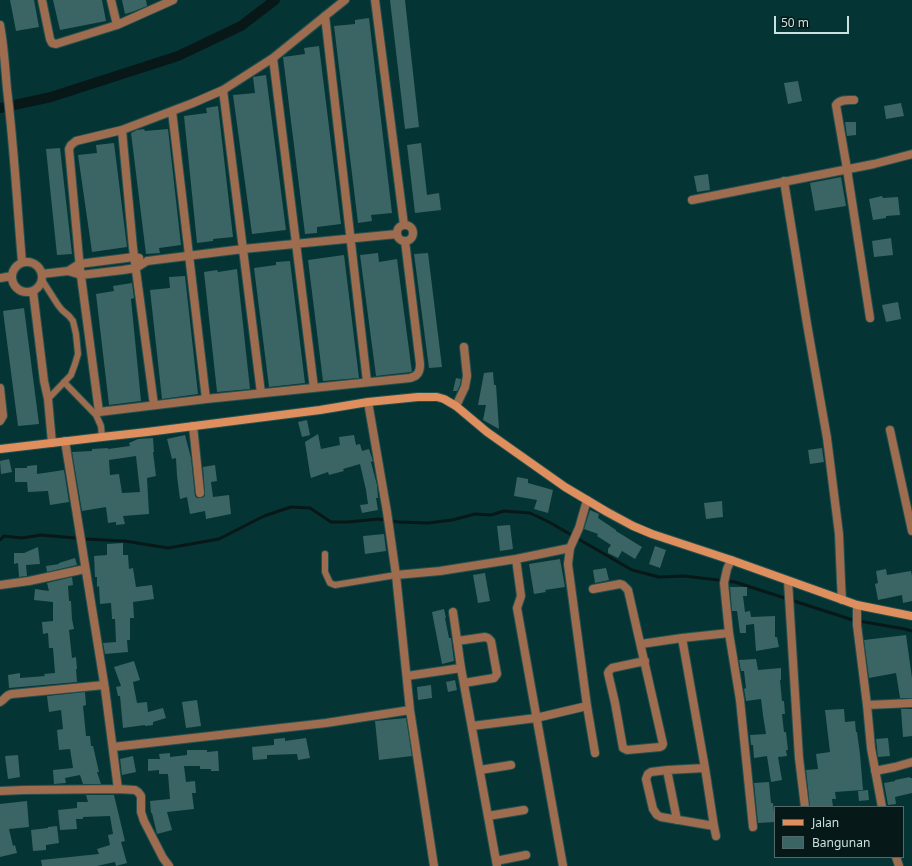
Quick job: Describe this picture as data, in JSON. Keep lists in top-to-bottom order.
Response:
{
  "legend": ["Jalan", "Bangunan"],
  "scale_bar": "50 m"
}
